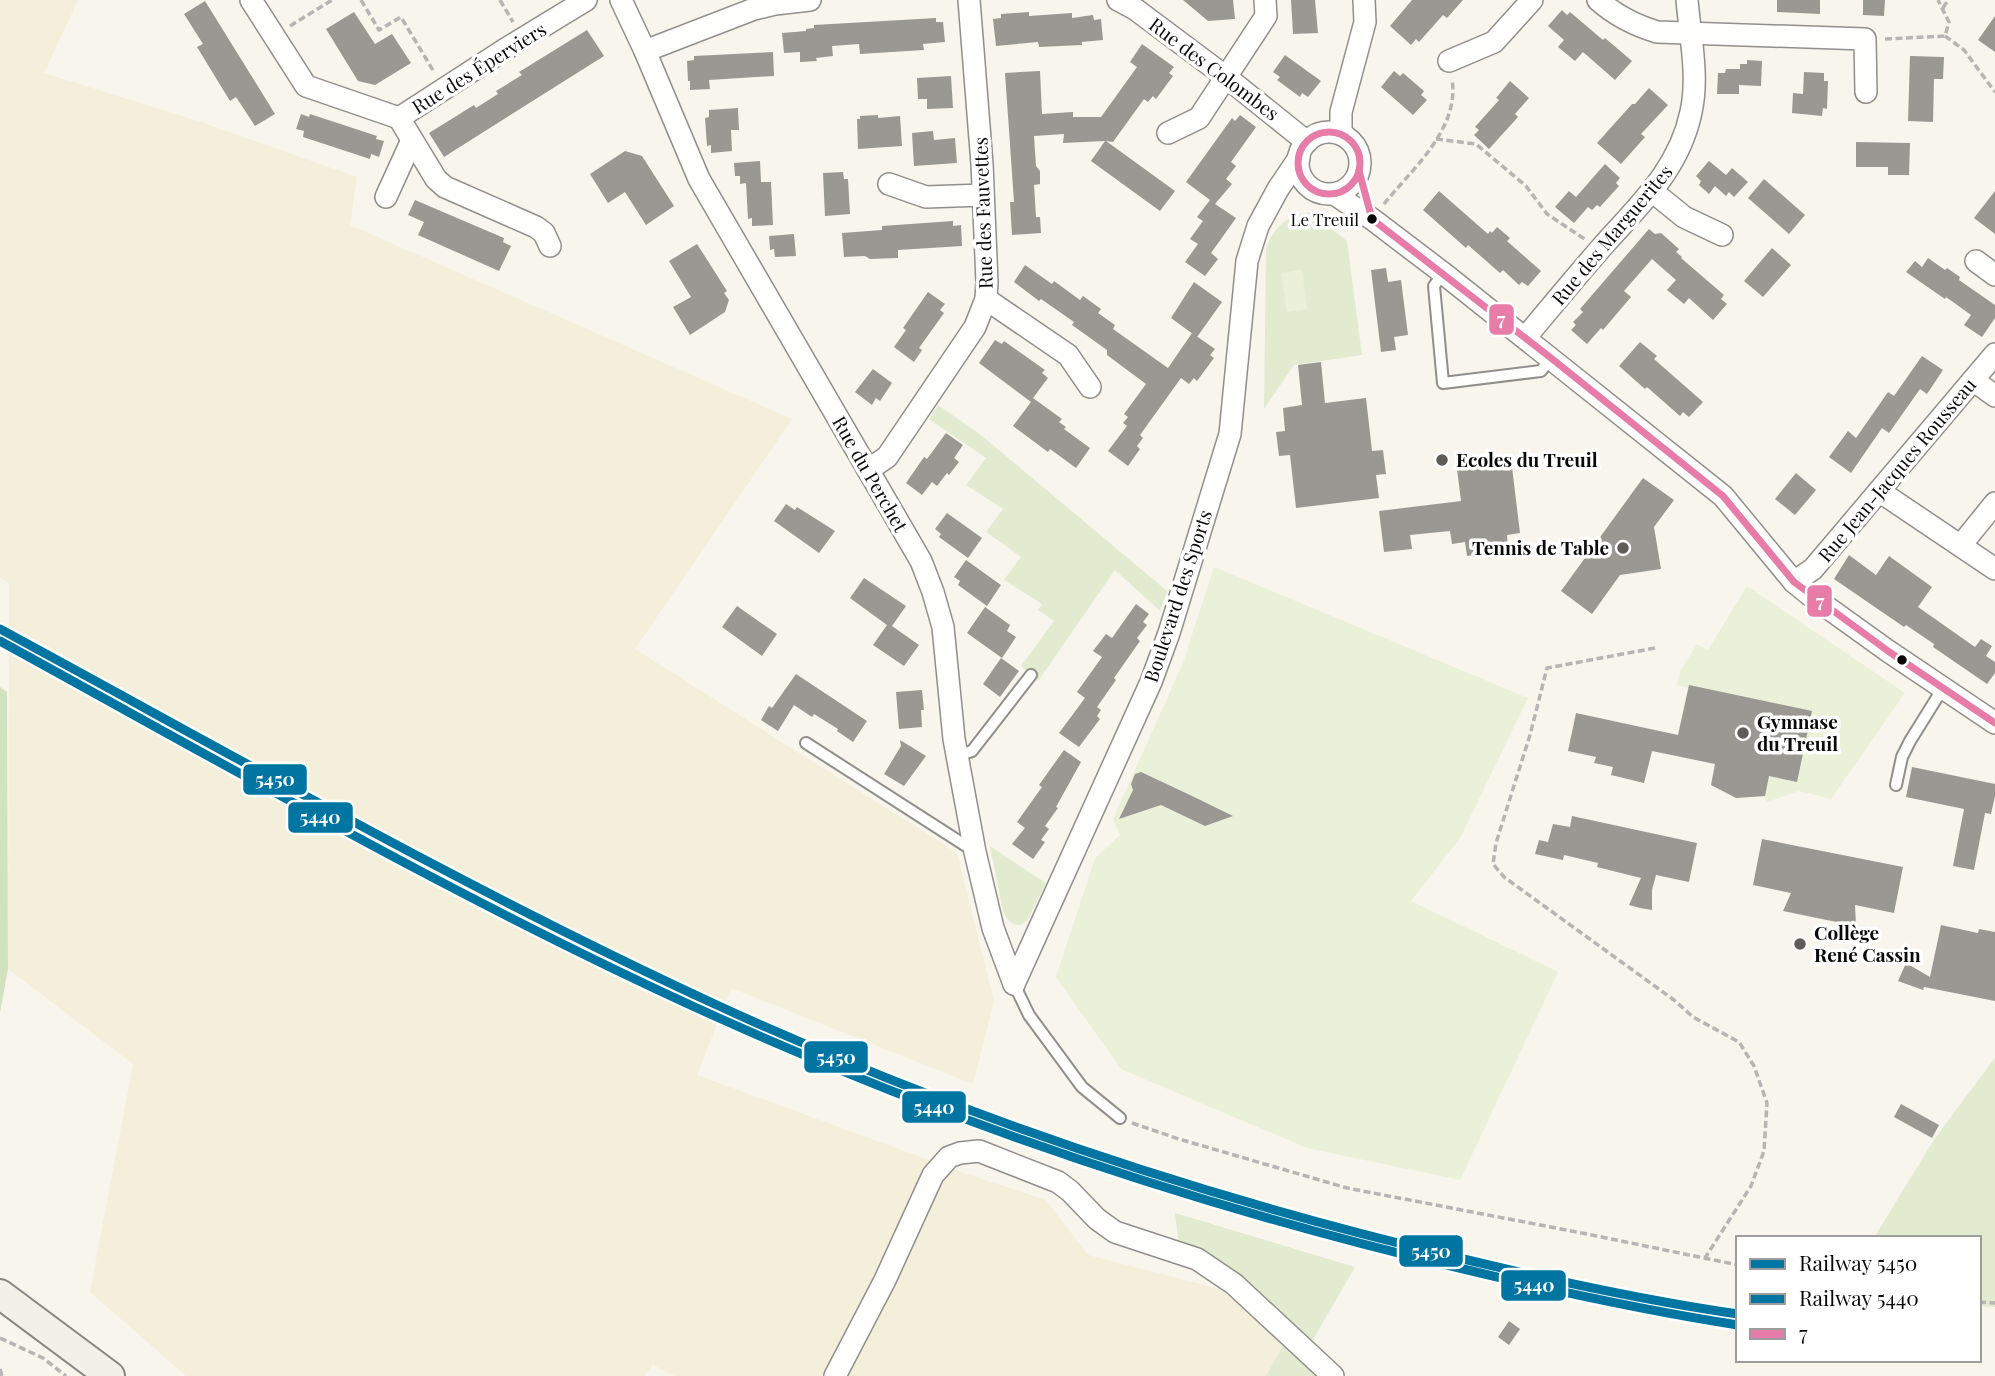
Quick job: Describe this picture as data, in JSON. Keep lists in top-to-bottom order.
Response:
{
  "streets": {
    "street": [
      "Rue des Éperviers",
      "Rue des Colombes",
      "Rue des Fauvettes",
      "Rue des Marguerites",
      "Rue Jean-Jacques Rousseau",
      "Rue du Perchet",
      "Boulevard des Sports"
    ]
  },
  "crossings": [
    ["Rue des Colombes", "Boulevard des Sports"],
    ["Rue des Fauvettes", "Rue du Perchet"],
    ["Rue du Perchet", "Boulevard des Sports"]
  ],
  "places": [
    "Le Treuil",
    "Ecoles du Treuil",
    "Tennis de Table",
    "Gymnase du Treuil",
    "Collège René Cassin"
  ],
  "lines": ["transit line 7", "rail line 5450", "rail line 5440"],
  "legend": ["Railway 5450", "Railway 5440", "7"]
}
